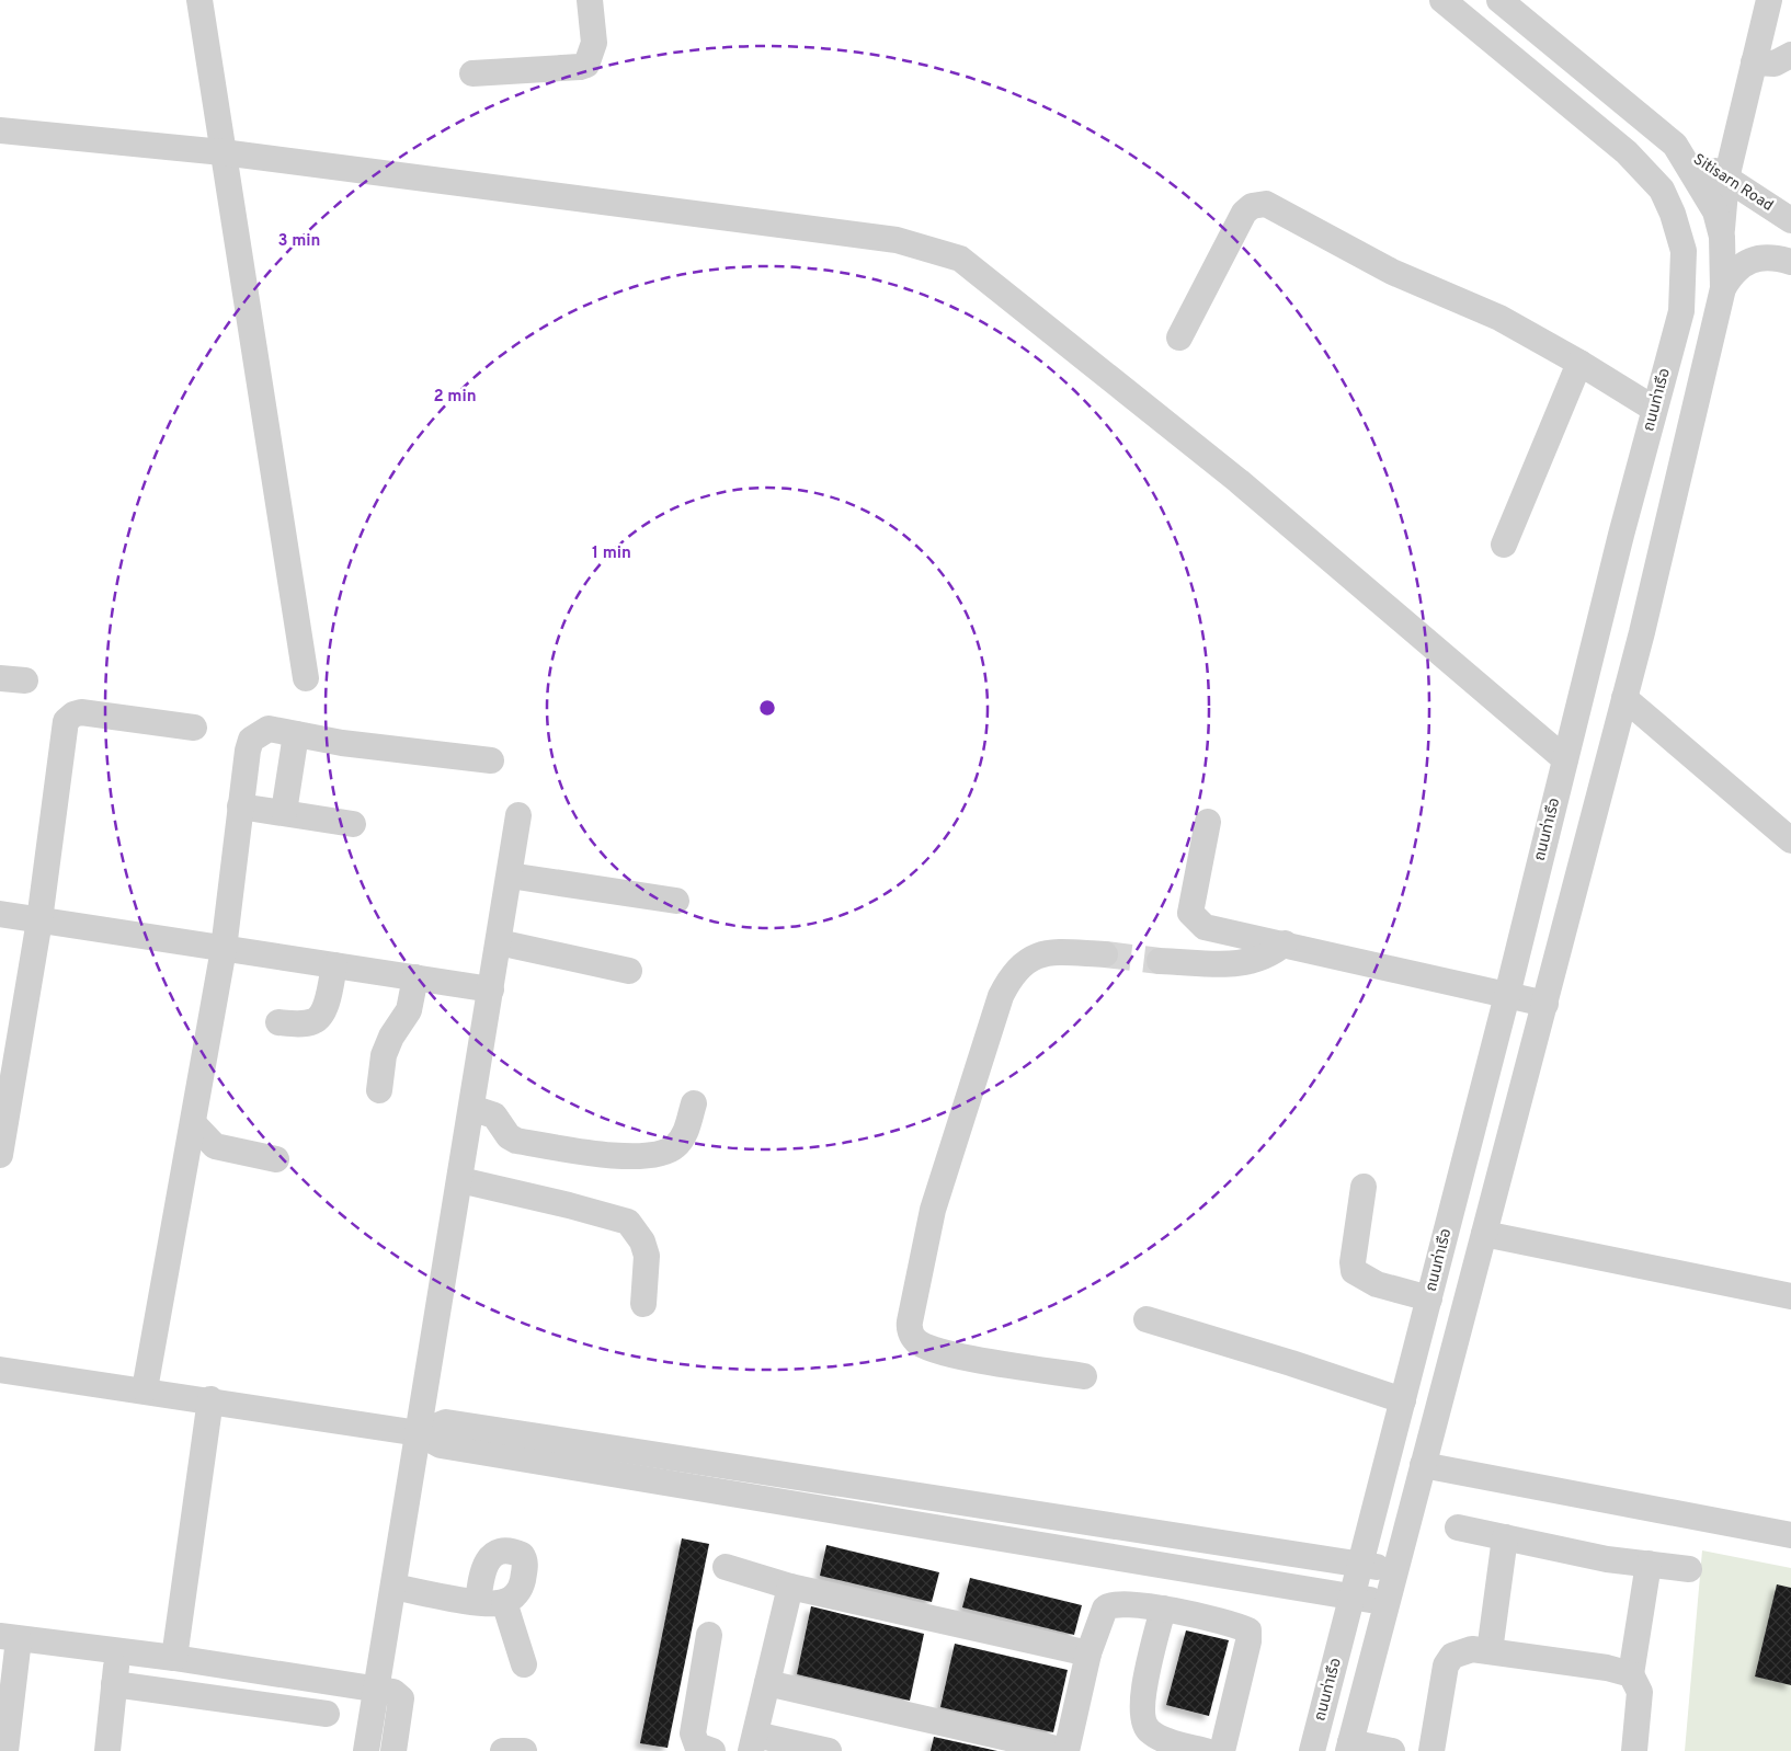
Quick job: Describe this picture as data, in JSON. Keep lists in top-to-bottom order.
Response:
{
  "streets": {
    "street": ["Sitisarn Road", "ถนนท่าเรือ"]
  },
  "rings": ["3 min", "2 min", "1 min"]
}
